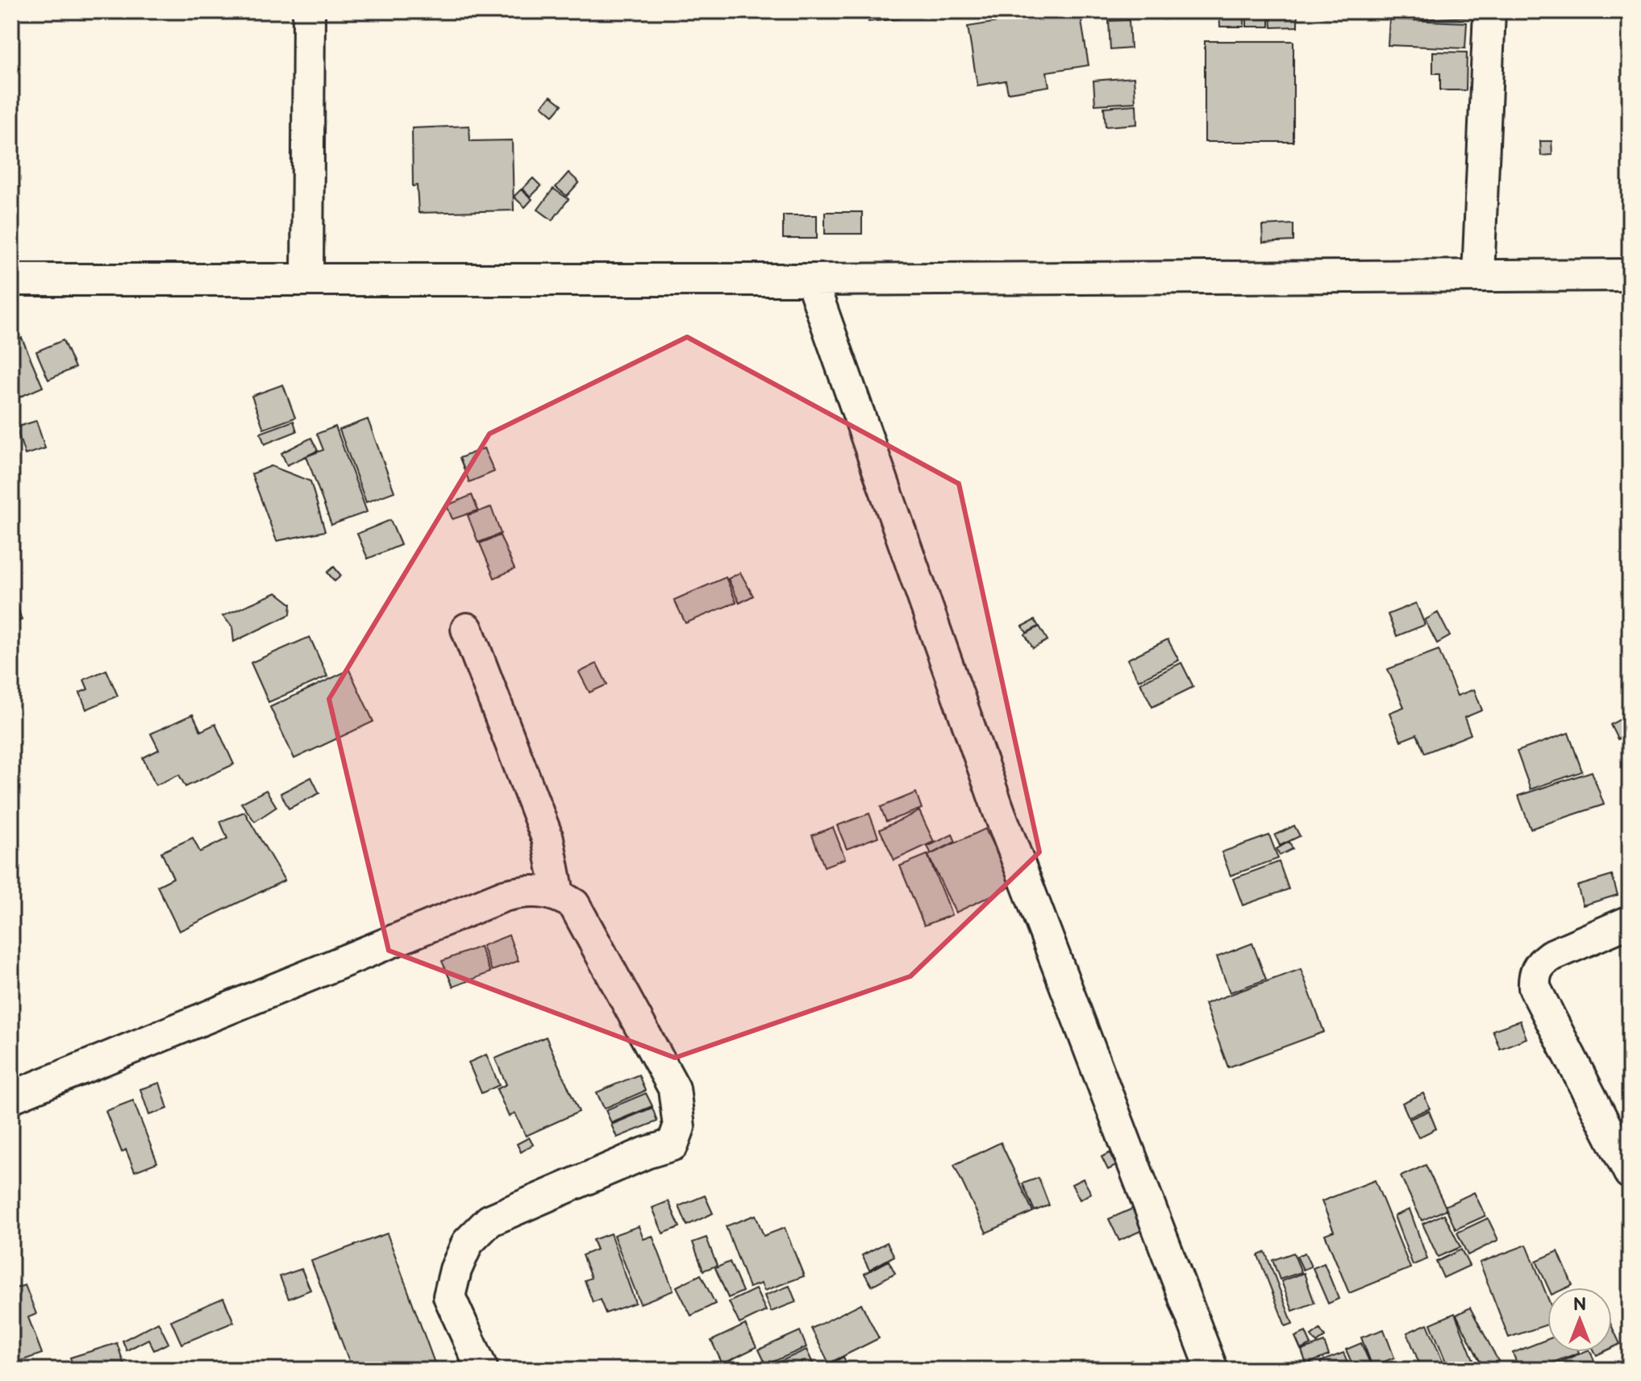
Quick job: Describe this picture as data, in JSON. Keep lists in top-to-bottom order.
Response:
{
  "north": "top"
}
